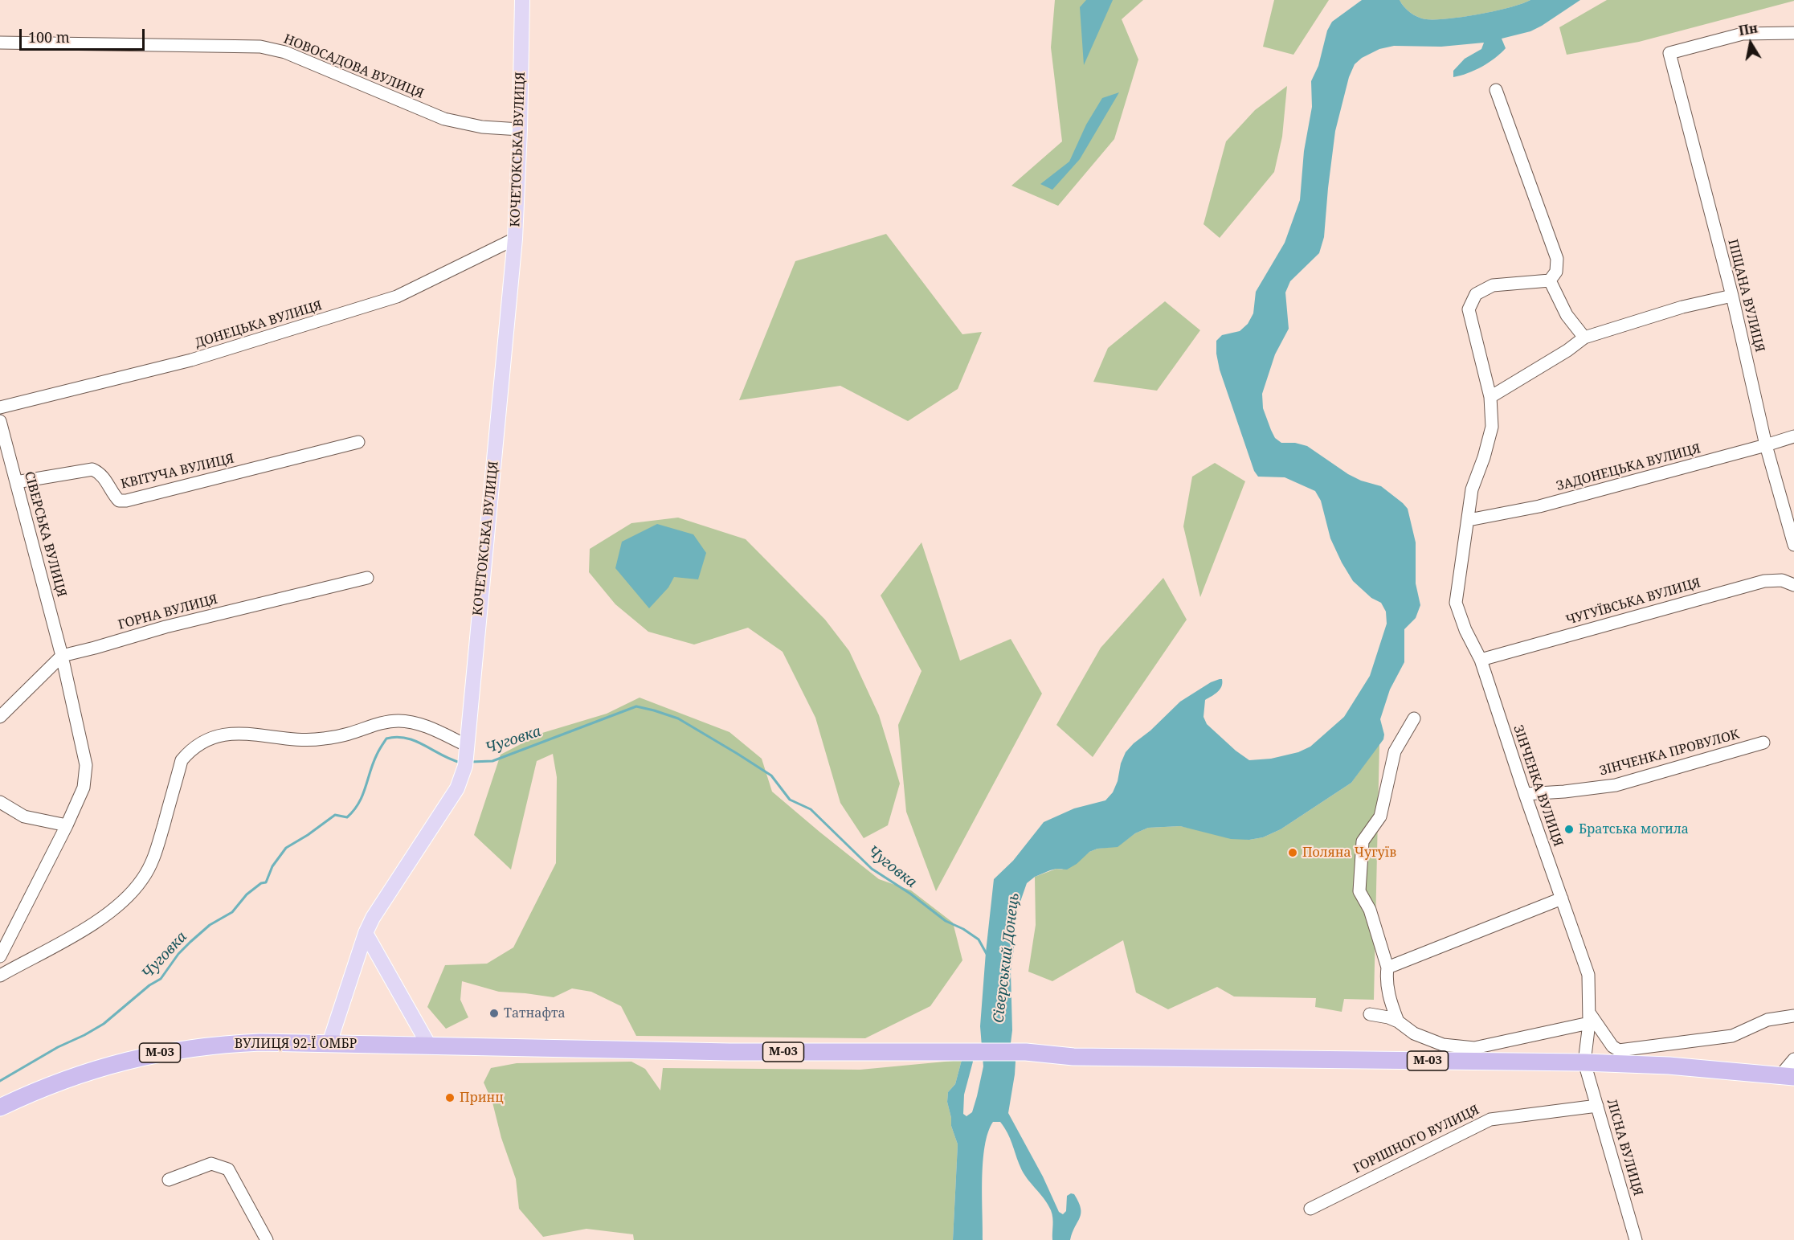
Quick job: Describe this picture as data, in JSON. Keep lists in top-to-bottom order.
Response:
{
  "streets": {
    "highway": ["ВУЛИЦЯ 92-Ї ОМБР", "М-03"],
    "main road": ["КОЧЕТОКСЬКА ВУЛИЦЯ"],
    "street": [
      "НОВОСАДОВА ВУЛИЦЯ",
      "ПІЩАНА ВУЛИЦЯ",
      "ДОНЕЦЬКА ВУЛИЦЯ",
      "ЗАДОНЕЦЬКА ВУЛИЦЯ",
      "КВІТУЧА ВУЛИЦЯ",
      "СІВЕРСЬКА ВУЛИЦЯ",
      "ЧУГУЇВСЬКА ВУЛИЦЯ",
      "ГОРНА ВУЛИЦЯ",
      "ЗІНЧЕНКА ПРОВУЛОК",
      "ЗІНЧЕНКА ВУЛИЦЯ",
      "ГОРІШНОГО ВУЛИЦЯ",
      "ЛІСНА ВУЛИЦЯ"
    ]
  },
  "crossings": [
    ["НОВОСАДОВА ВУЛИЦЯ", "КОЧЕТОКСЬКА ВУЛИЦЯ"],
    ["КОЧЕТОКСЬКА ВУЛИЦЯ", "ДОНЕЦЬКА ВУЛИЦЯ"],
    ["КОЧЕТОКСЬКА ВУЛИЦЯ", "ВУЛИЦЯ 92-Ї ОМБР"],
    ["ПІЩАНА ВУЛИЦЯ", "ЗАДОНЕЦЬКА ВУЛИЦЯ"],
    ["ЗАДОНЕЦЬКА ВУЛИЦЯ", "ЗІНЧЕНКА ВУЛИЦЯ"],
    ["КВІТУЧА ВУЛИЦЯ", "СІВЕРСЬКА ВУЛИЦЯ"],
    ["СІВЕРСЬКА ВУЛИЦЯ", "ГОРНА ВУЛИЦЯ"],
    ["ЧУГУЇВСЬКА ВУЛИЦЯ", "ЗІНЧЕНКА ВУЛИЦЯ"],
    ["ЗІНЧЕНКА ПРОВУЛОК", "ЗІНЧЕНКА ВУЛИЦЯ"],
    ["ЗІНЧЕНКА ВУЛИЦЯ", "ВУЛИЦЯ 92-Ї ОМБР"],
    ["ЗІНЧЕНКА ВУЛИЦЯ", "М-03"],
    ["ЗІНЧЕНКА ВУЛИЦЯ", "ЛІСНА ВУЛИЦЯ"],
    ["ВУЛИЦЯ 92-Ї ОМБР", "М-03"],
    ["ВУЛИЦЯ 92-Ї ОМБР", "ЛІСНА ВУЛИЦЯ"],
    ["М-03", "ЛІСНА ВУЛИЦЯ"],
    ["ГОРІШНОГО ВУЛИЦЯ", "ЛІСНА ВУЛИЦЯ"]
  ],
  "water": ["Чуговка", "Сіверський Донець"],
  "places": [
    "Братська могила",
    "Поляна Чугуїв",
    "Татнафта",
    "Принц"
  ],
  "scale_bar": "100 m",
  "north": "top"
}
